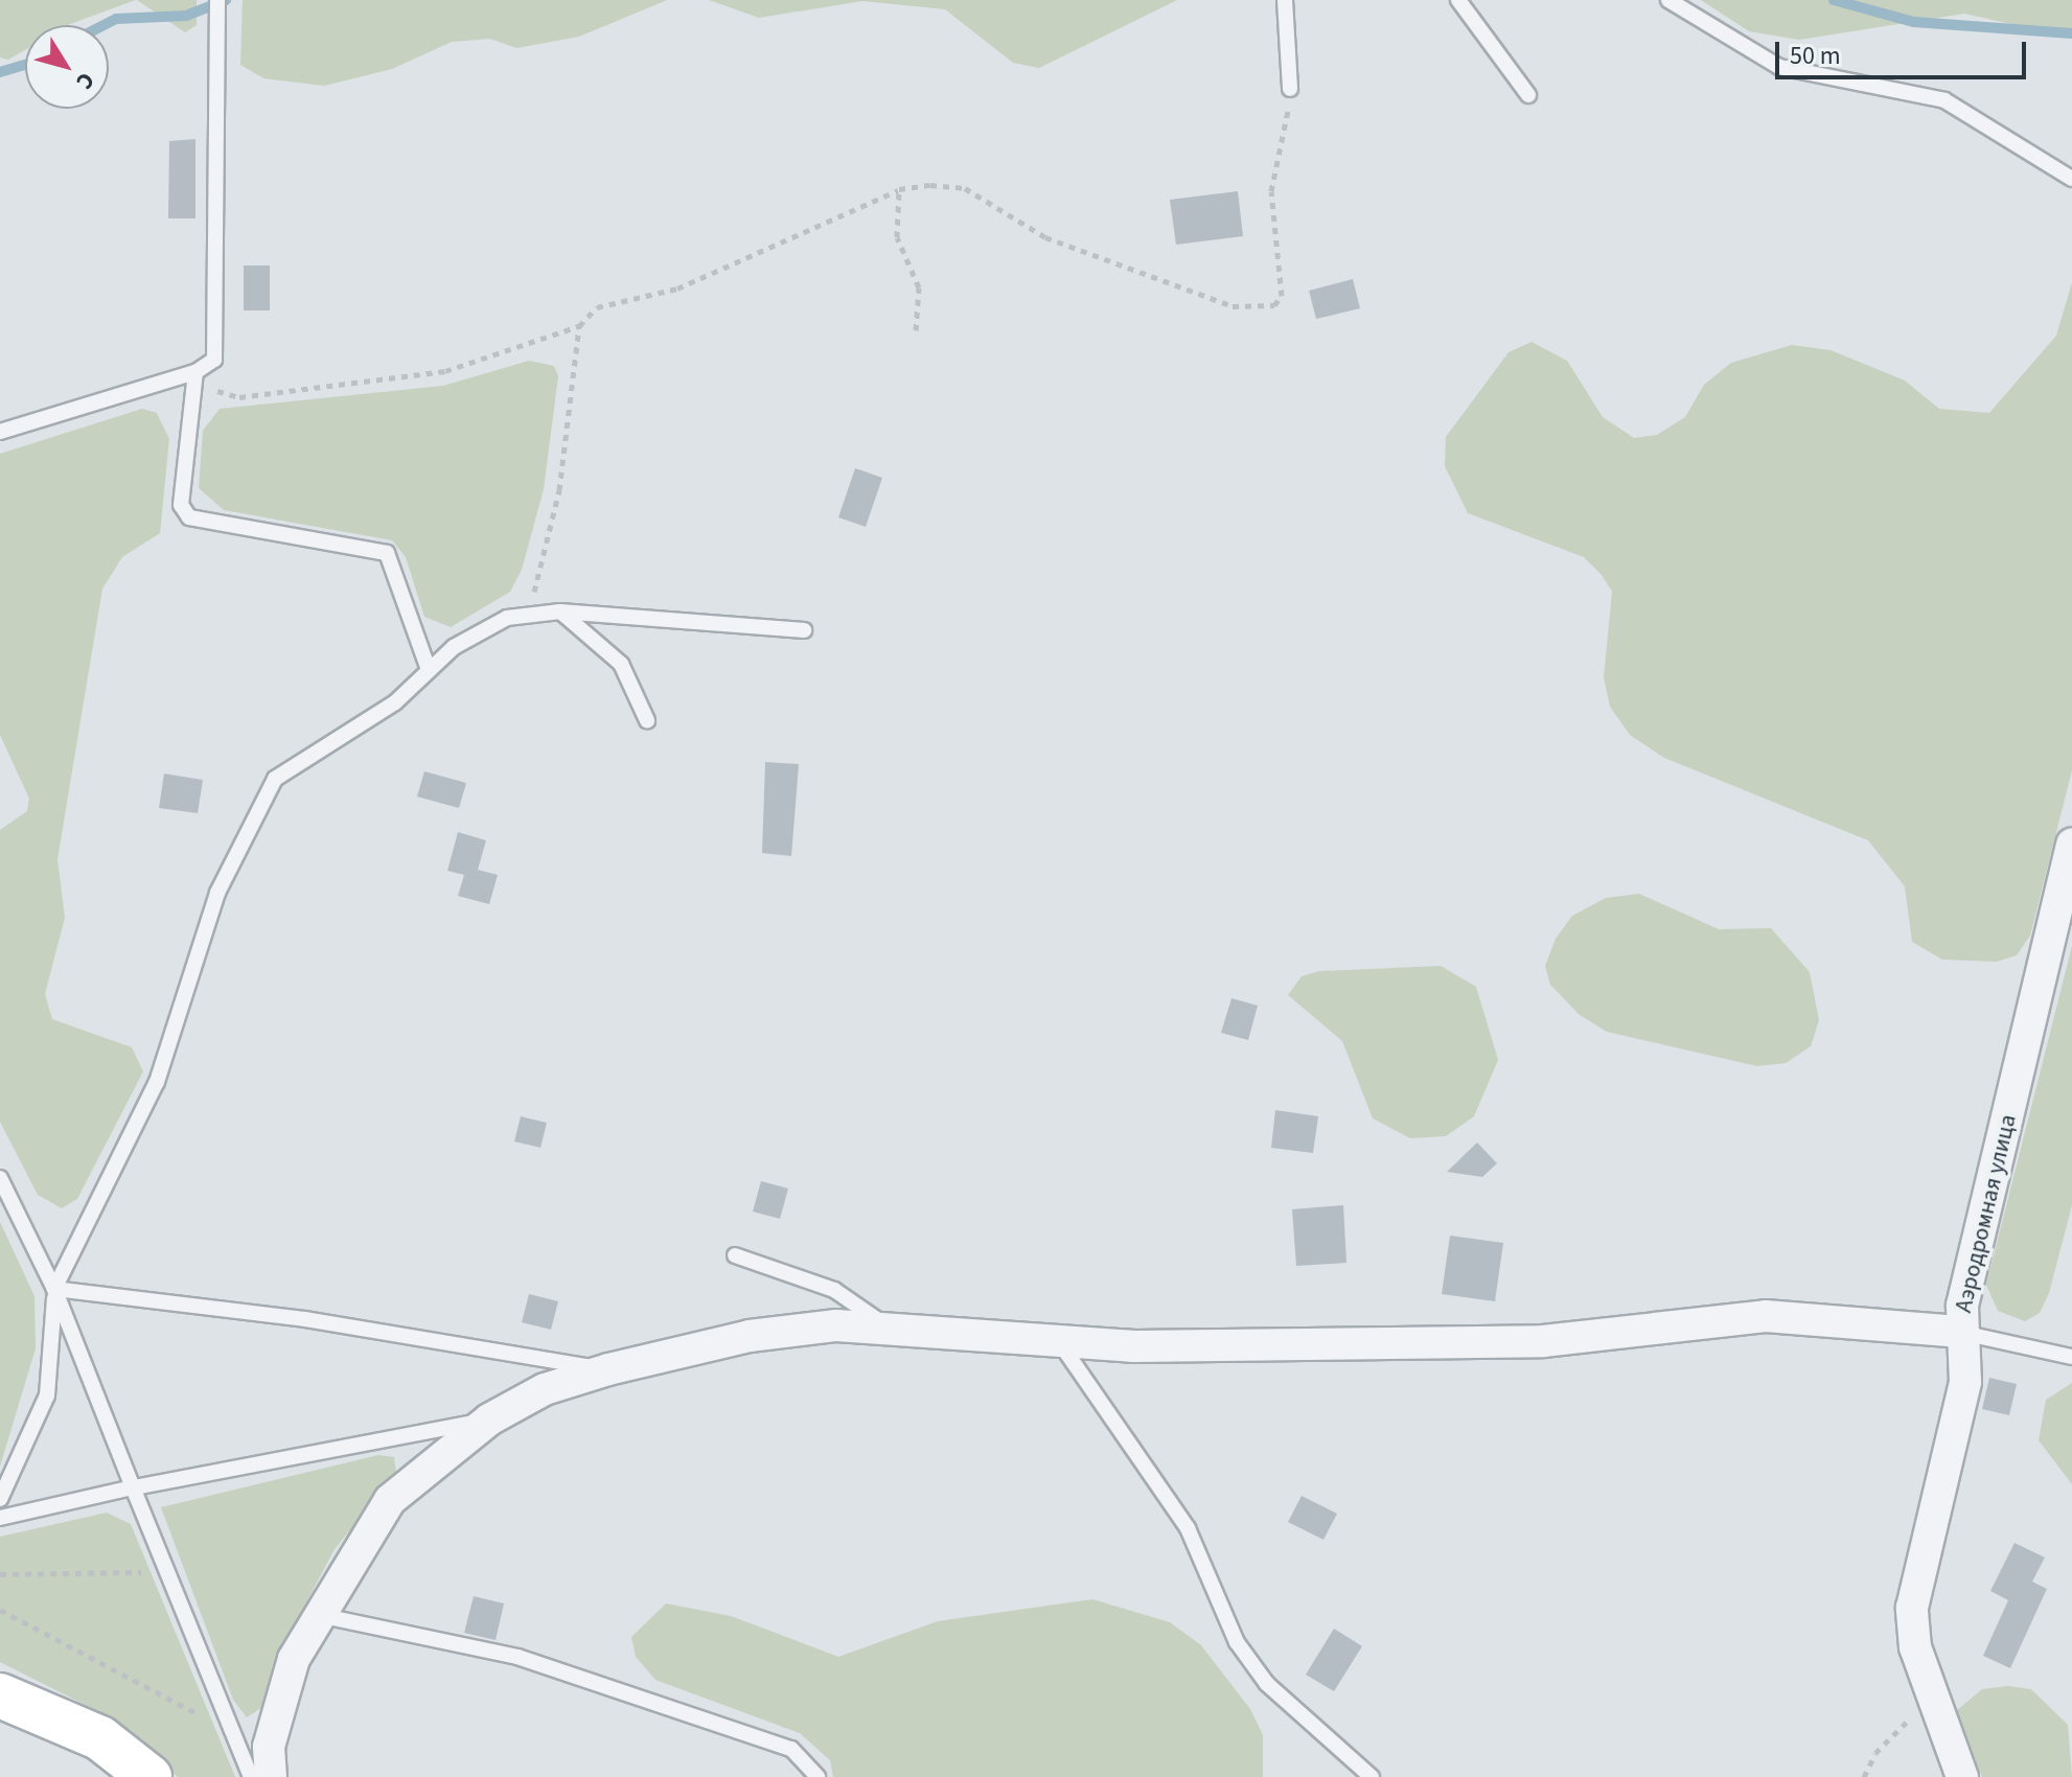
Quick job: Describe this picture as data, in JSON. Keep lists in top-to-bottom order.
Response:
{
  "streets": {
    "street": ["Аэродромная улица"]
  },
  "scale_bar": "50 m",
  "north": "bottom right"
}
